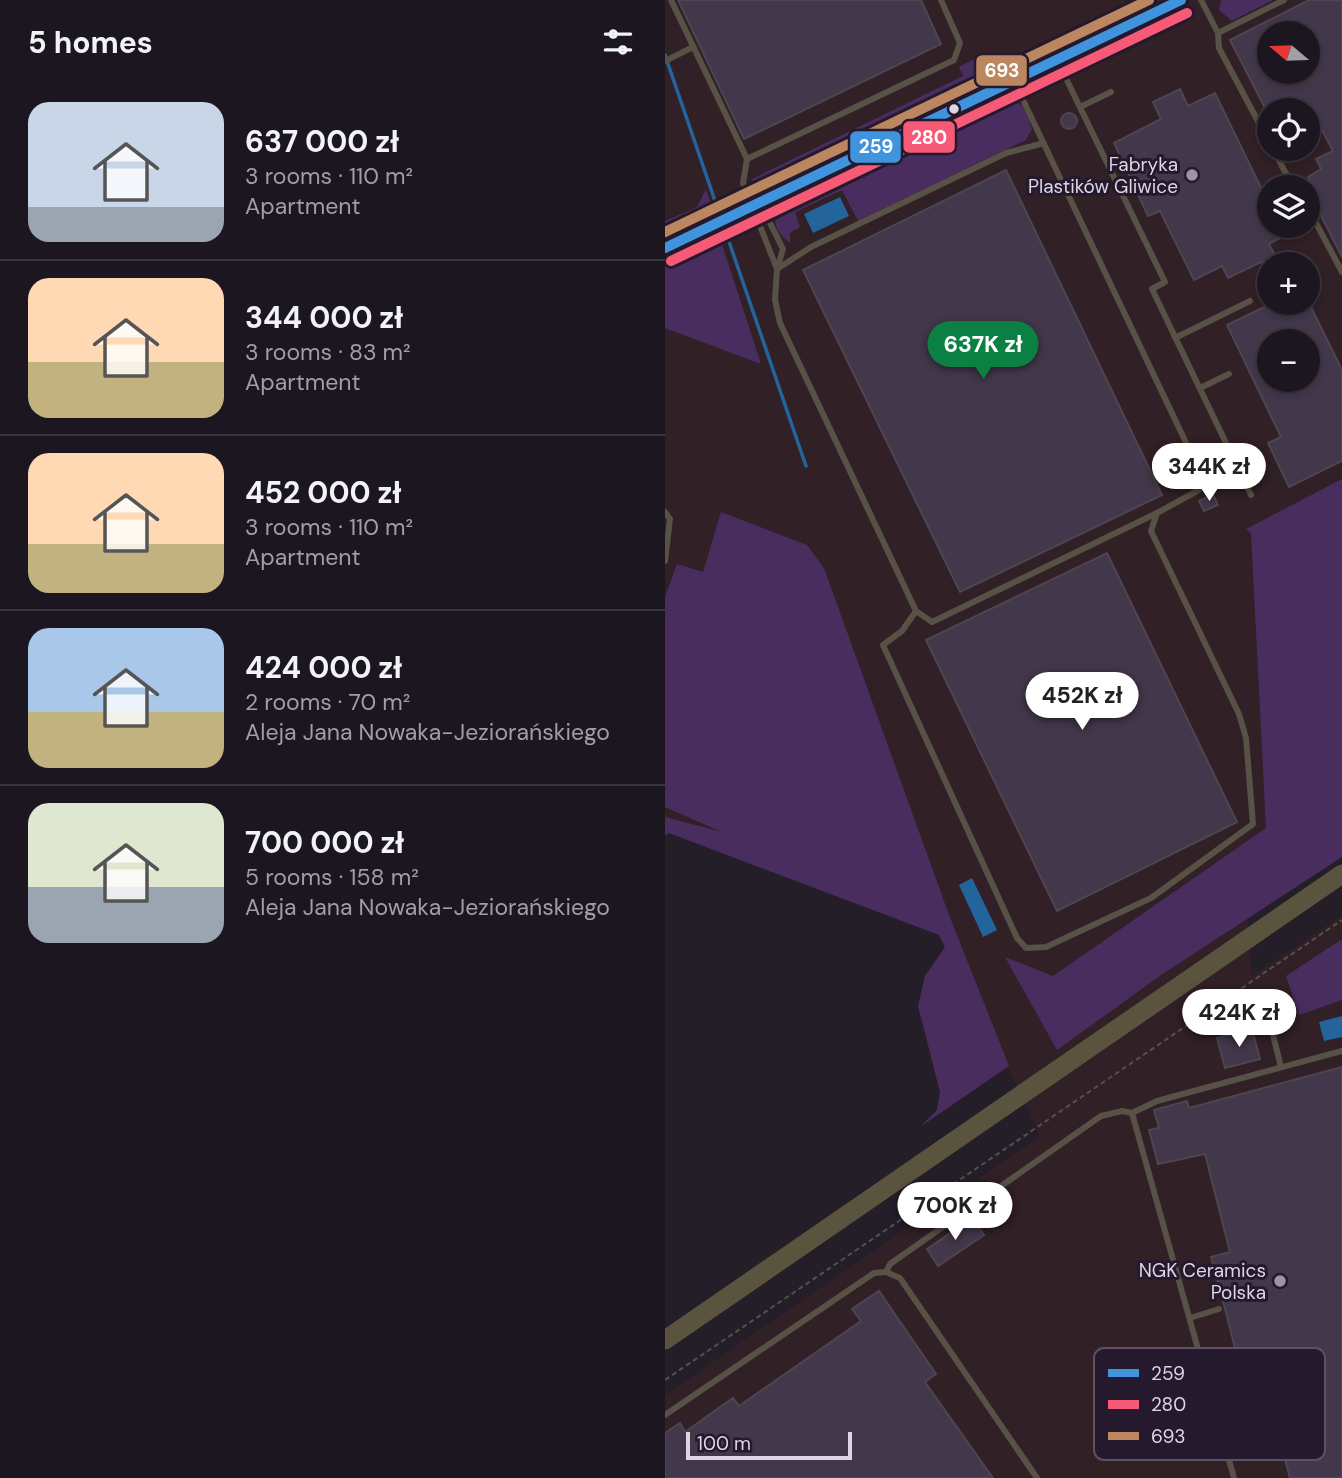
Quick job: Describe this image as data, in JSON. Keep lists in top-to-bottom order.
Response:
{
  "places": ["Fabryka Plastików Gliwice", "NGK Ceramics Polska"],
  "lines": ["transit line 259", "transit line 693", "transit line 280"],
  "legend": ["259", "280", "693"],
  "scale_bar": "100 m",
  "north": "left",
  "page": {
    "heading": "5 homes",
    "map_buttons": ["+", "−"],
    "list": [
      {
        "name": "637 000 zł",
        "note": "3 rooms · 110 m² · Apartment"
      },
      {
        "name": "344 000 zł",
        "note": "3 rooms · 83 m² · Apartment"
      },
      {
        "name": "452 000 zł",
        "note": "3 rooms · 110 m² · Apartment"
      },
      {
        "name": "424 000 zł",
        "note": "2 rooms · 70 m² · Aleja Jana Nowaka-Jeziorańskiego"
      },
      {
        "name": "700 000 zł",
        "note": "5 rooms · 158 m² · Aleja Jana Nowaka-Jeziorańskiego"
      }
    ],
    "price": [
      "637K zł",
      "344K zł",
      "452K zł",
      "424K zł",
      "700K zł"
    ],
    "scale": "100 m"
  }
}
